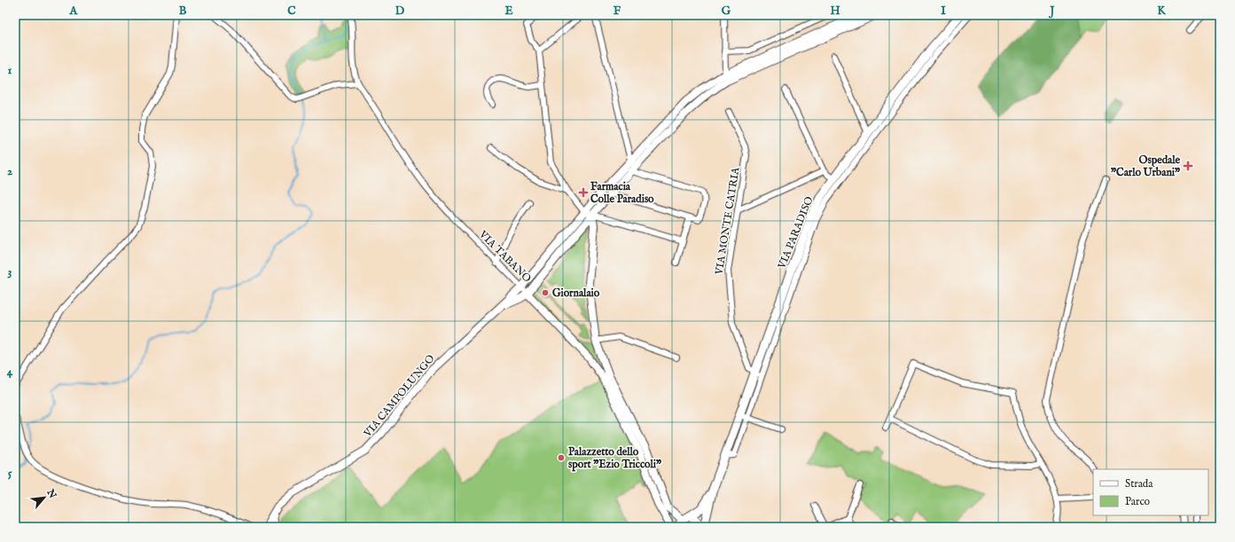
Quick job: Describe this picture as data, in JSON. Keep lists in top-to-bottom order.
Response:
{
  "streets": {
    "main road": ["VIA PARADISO"],
    "street": ["VIA MONTE CATRIA", "VIA TABANO", "VIA CAMPOLUNGO"]
  },
  "crossings": [
    ["VIA MONTE CATRIA", "VIA PARADISO"],
    ["VIA TABANO", "VIA CAMPOLUNGO"]
  ],
  "places": {
    "health": ["Ospedale \"Carlo Urbani\"", "Farmacia Colle Paradiso"],
    "other": ["Giornalaio", "Palazzetto dello sport \"Ezio Triccoli\""]
  },
  "legend": ["Strada", "Parco"],
  "north": "top right",
  "grid": {
    "columns": [
      "A",
      "B",
      "C",
      "D",
      "E",
      "F",
      "G",
      "H",
      "I",
      "J",
      "K"
    ],
    "rows": [
      "1",
      "2",
      "3",
      "4",
      "5"
    ]
  }
}
